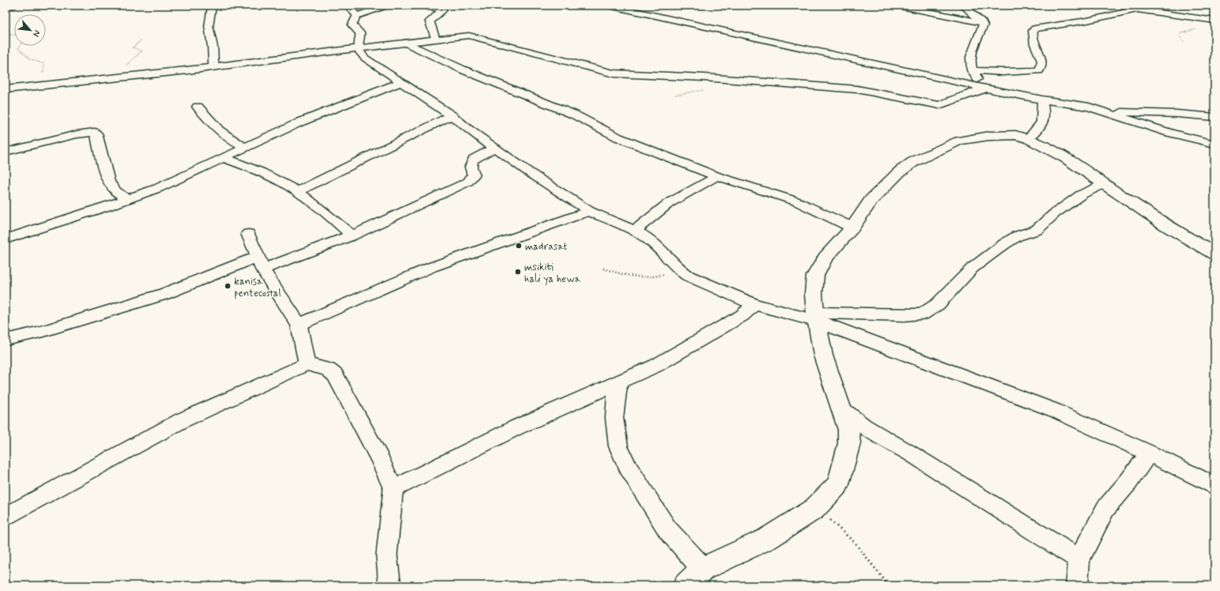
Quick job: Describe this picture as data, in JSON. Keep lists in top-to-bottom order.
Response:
{
  "places": ["madrasat", "msikiti hali ya hewa", "kanisa pentecostal"],
  "north": "bottom right"
}
